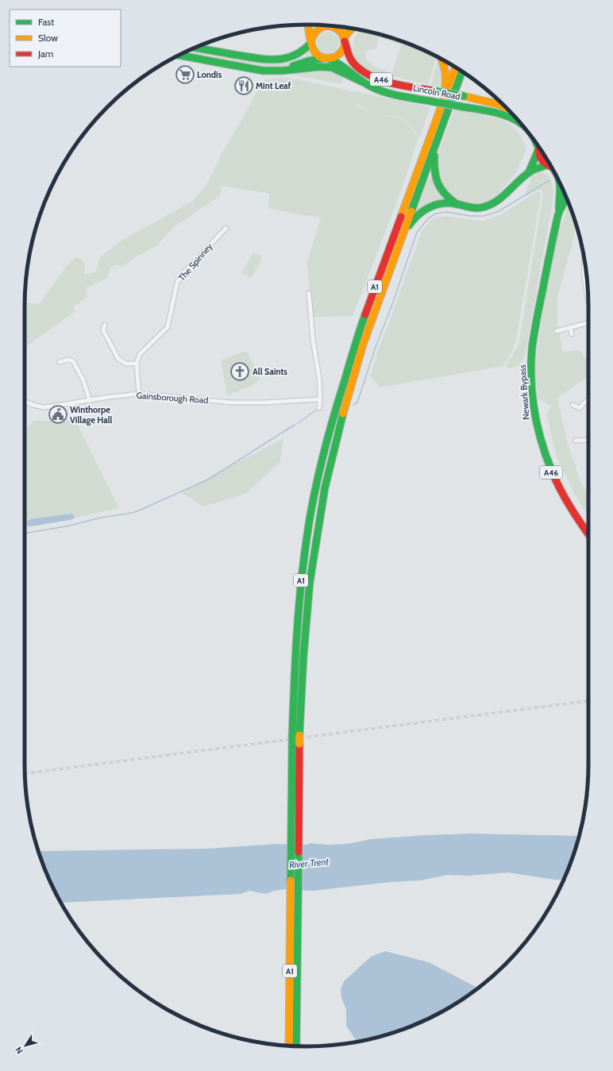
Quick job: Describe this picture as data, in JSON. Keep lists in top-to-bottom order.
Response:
{
  "streets": {
    "highway": [
      "A46",
      "Lincoln Road",
      "A1",
      "Newark Bypass"
    ],
    "street": ["The Spinney", "Gainsborough Road"]
  },
  "crossings": [
    ["A46", "Lincoln Road"]
  ],
  "water": ["River Trent"],
  "places": {
    "supermarket": ["Londis"],
    "restaurant": ["Mint Leaf"],
    "church": ["All Saints"],
    "public building": ["Winthorpe Village Hall"]
  },
  "legend": ["Fast", "Slow", "Jam"],
  "north": "bottom left"
}
